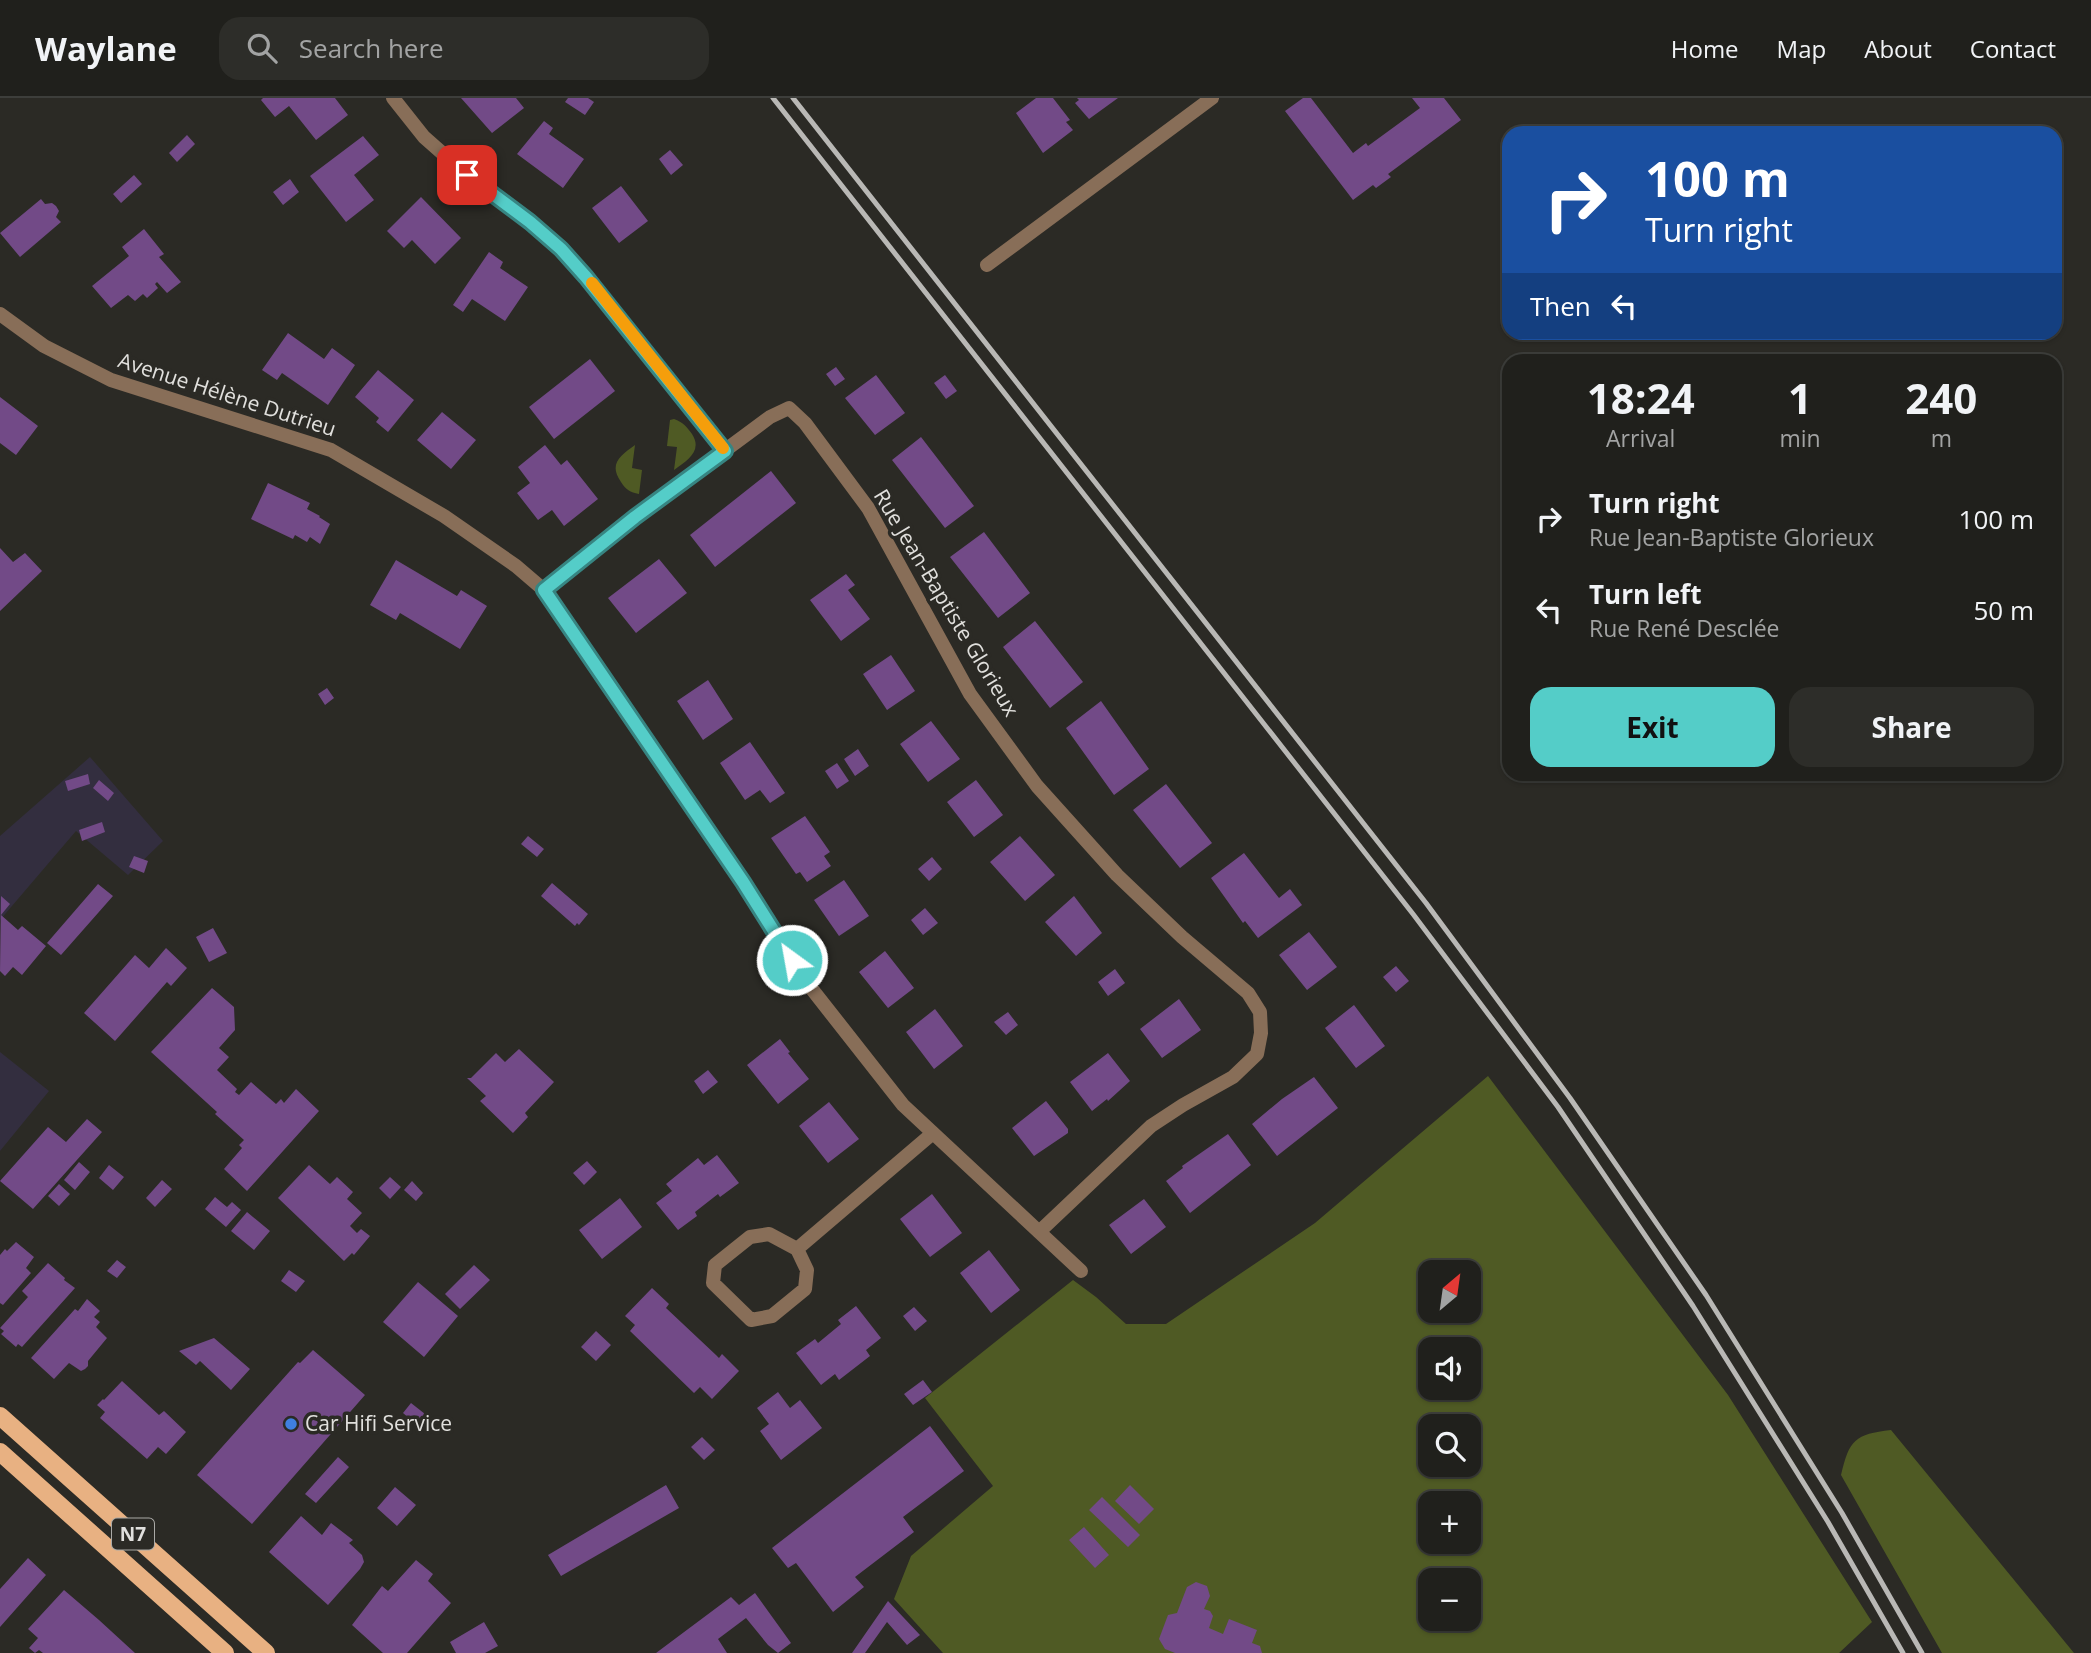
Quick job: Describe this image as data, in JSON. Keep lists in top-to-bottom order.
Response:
{
  "streets": {
    "main road": ["N7"],
    "street": ["Avenue Hélène Dutrieu", "Rue Jean-Baptiste Glorieux"]
  },
  "crossings": [
    ["Avenue Hélène Dutrieu", "Rue Jean-Baptiste Glorieux"]
  ],
  "places": ["Car Hifi Service"],
  "north": "top right",
  "page": {
    "header": "Waylane",
    "search": "Search here",
    "nav": [
      "Home",
      "Map",
      "About",
      "Contact"
    ],
    "turn": ["100 m", "Turn right"],
    "then": "Then",
    "eta": [
      "18:24",
      "Arrival",
      "1",
      "min",
      "240",
      "m"
    ],
    "list": [
      {
        "name": "Turn right",
        "note": "Rue Jean-Baptiste Glorieux",
        "value": "100 m"
      },
      {
        "name": "Turn left",
        "note": "Rue René Desclée",
        "value": "50 m"
      }
    ],
    "buttons": ["Exit", "Share"],
    "map_buttons": ["+", "−"]
  }
}
